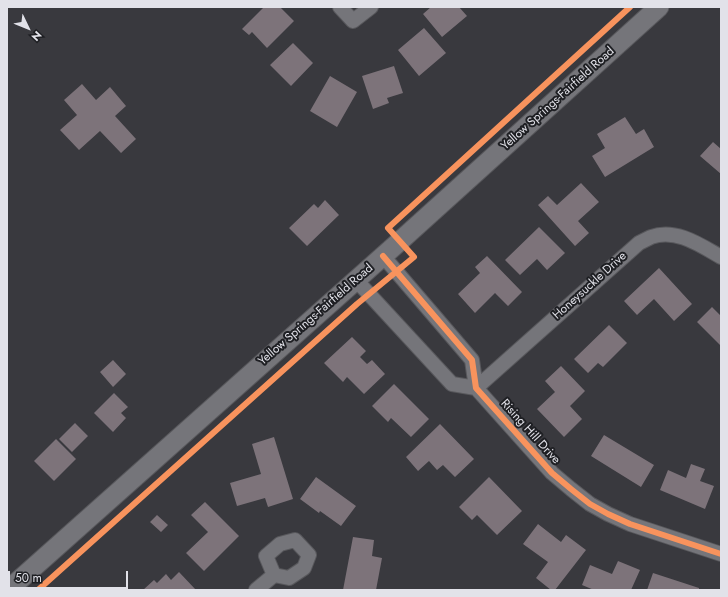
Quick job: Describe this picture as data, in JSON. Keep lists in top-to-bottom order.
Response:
{
  "streets": {
    "main road": ["Yellow Springs-Fairfield Road"],
    "street": ["Honeysuckle Drive", "Rising Hill Drive"]
  },
  "crossings": [
    ["Honeysuckle Drive", "Rising Hill Drive"]
  ],
  "scale_bar": "50 m",
  "north": "bottom right"
}
